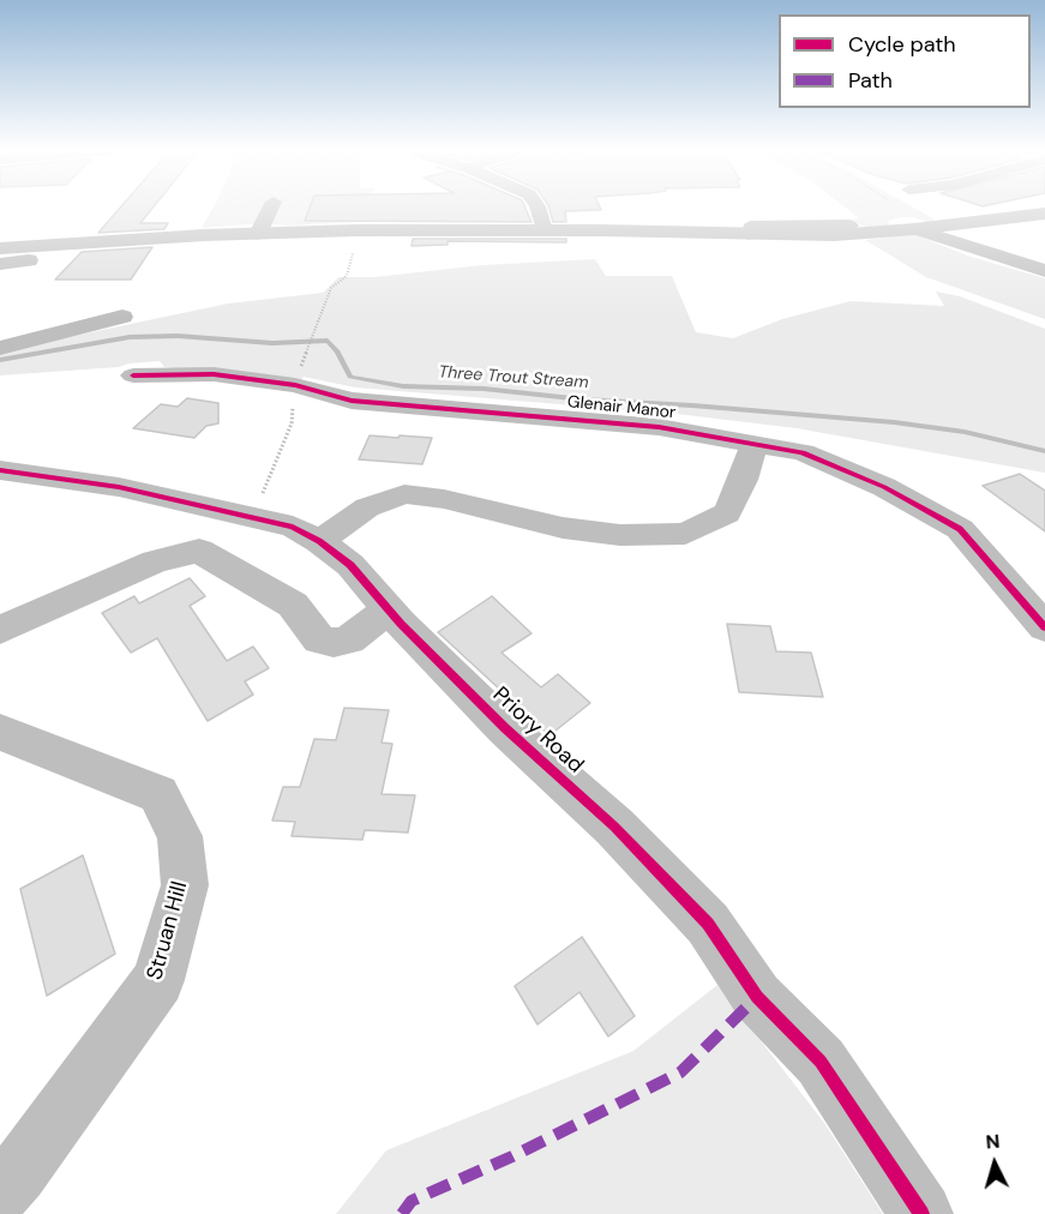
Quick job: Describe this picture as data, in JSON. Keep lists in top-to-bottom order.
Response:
{
  "streets": {
    "street": ["Glenair Manor", "Priory Road", "Struan Hill"]
  },
  "water": ["Three Trout Stream"],
  "legend": ["Cycle path", "Path"],
  "north": "top"
}
